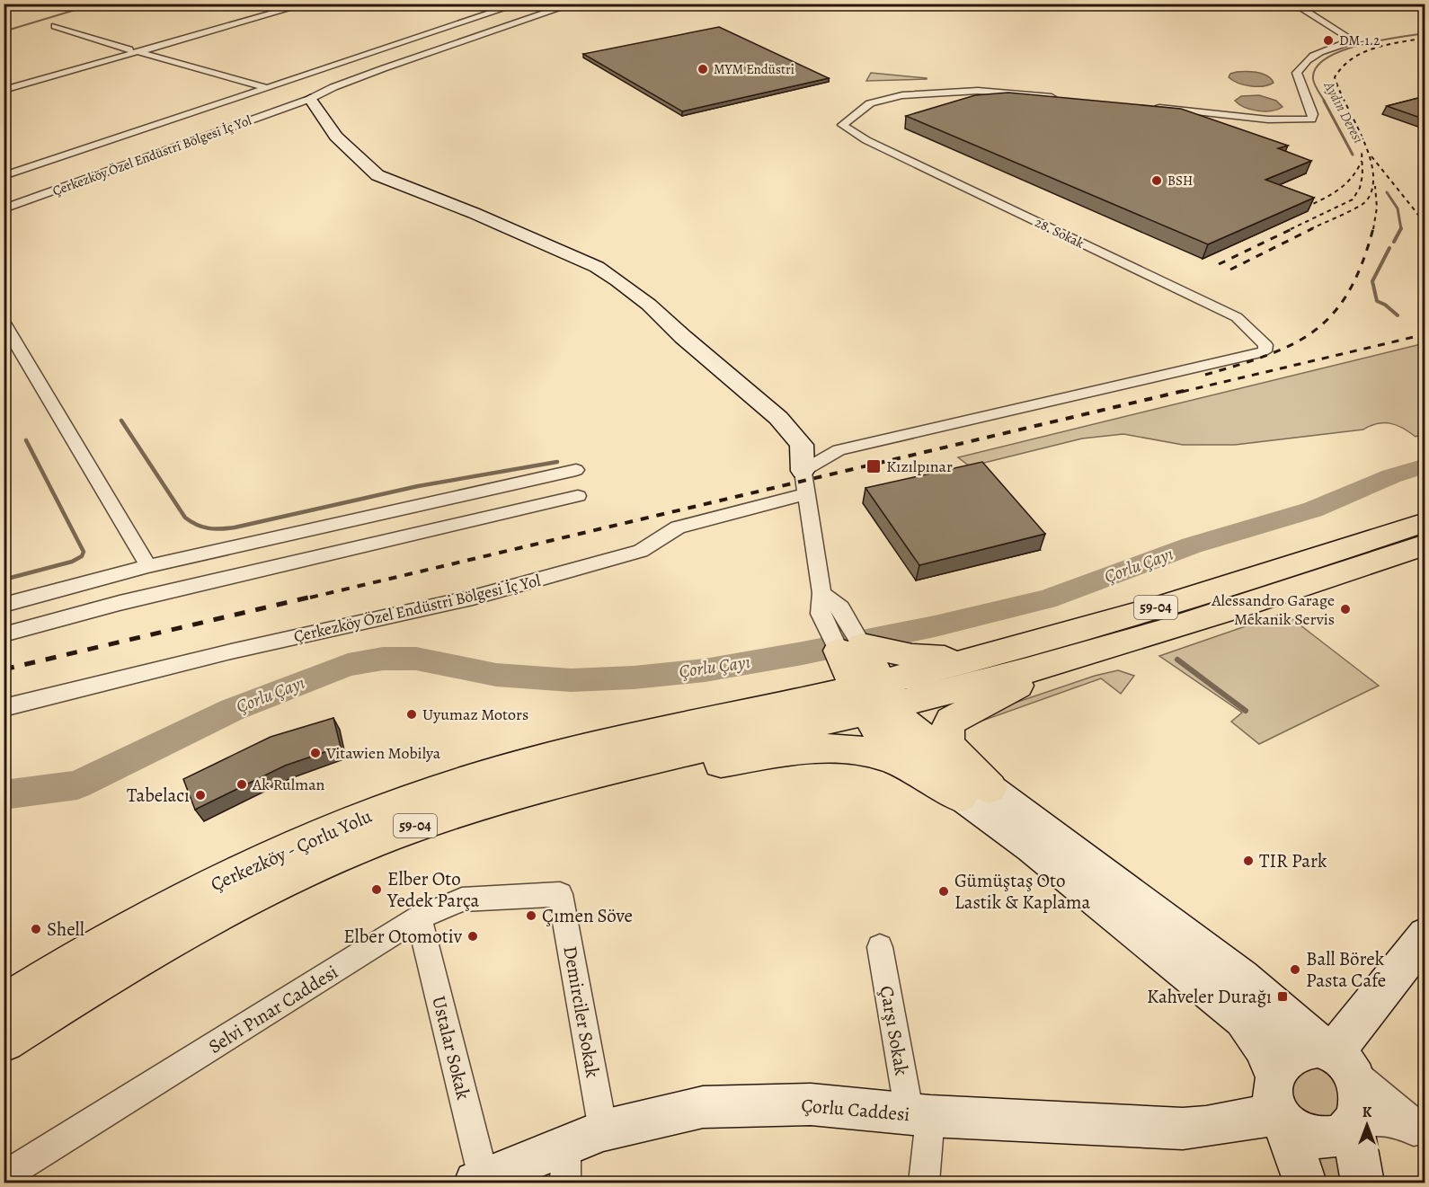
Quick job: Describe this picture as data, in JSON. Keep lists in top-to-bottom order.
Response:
{
  "streets": {
    "main road": ["59-04", "Çerkezköy - Çorlu Yolu"],
    "street": [
      "Çerkezköy Özel Endüstri Bölgesi İç Yol",
      "28. Sokak",
      "Selvi Pınar Caddesi",
      "Demirciler Sokak",
      "Çarşı Sokak",
      "Ustalar Sokak",
      "Çorlu Caddesi"
    ]
  },
  "crossings": [
    ["59-04", "Çerkezköy - Çorlu Yolu"],
    ["Selvi Pınar Caddesi", "Demirciler Sokak"],
    ["Selvi Pınar Caddesi", "Ustalar Sokak"],
    ["Demirciler Sokak", "Çorlu Caddesi"],
    ["Çarşı Sokak", "Çorlu Caddesi"],
    ["Ustalar Sokak", "Çorlu Caddesi"]
  ],
  "water": ["Aydın Deresi", "Çorlu Çayı"],
  "places": {
    "other": [
      "DM-1.2",
      "MYM Endüstri",
      "BSH",
      "Alessandro Garage Mekanik Servis",
      "Uyumaz Motors",
      "Vitawien Mobilya",
      "Ak Rulman",
      "Tabelacı",
      "TIR Park",
      "Elber Oto Yedek Parça",
      "Gümüştaş Oto Lastik & Kaplama",
      "Çımen Söve",
      "Shell",
      "Elber Otomotiv",
      "Ball Börek Pasta Cafe"
    ],
    "transit": ["Kızılpınar", "Kahveler Durağı"]
  },
  "north": "top"
}
